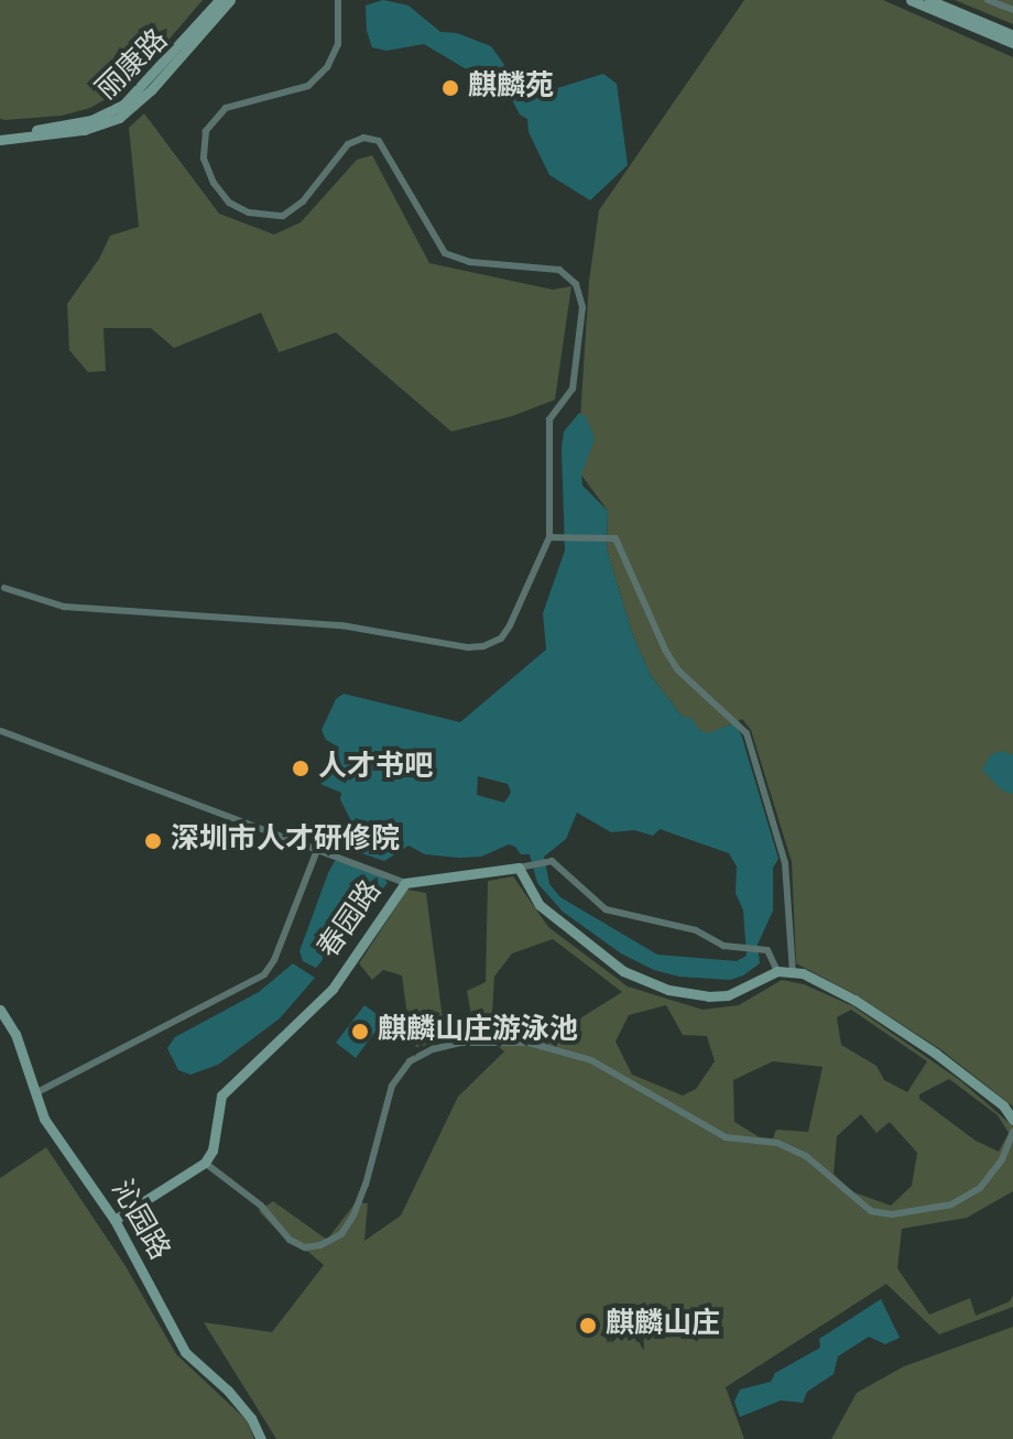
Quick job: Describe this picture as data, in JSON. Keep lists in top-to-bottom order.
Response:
{
  "streets": {
    "street": ["丽康路", "春园路", "沁园路"]
  },
  "places": [
    "麒麟苑",
    "人才书吧",
    "深圳市人才研修院",
    "麒麟山庄游泳池",
    "麒麟山庄"
  ]
}
